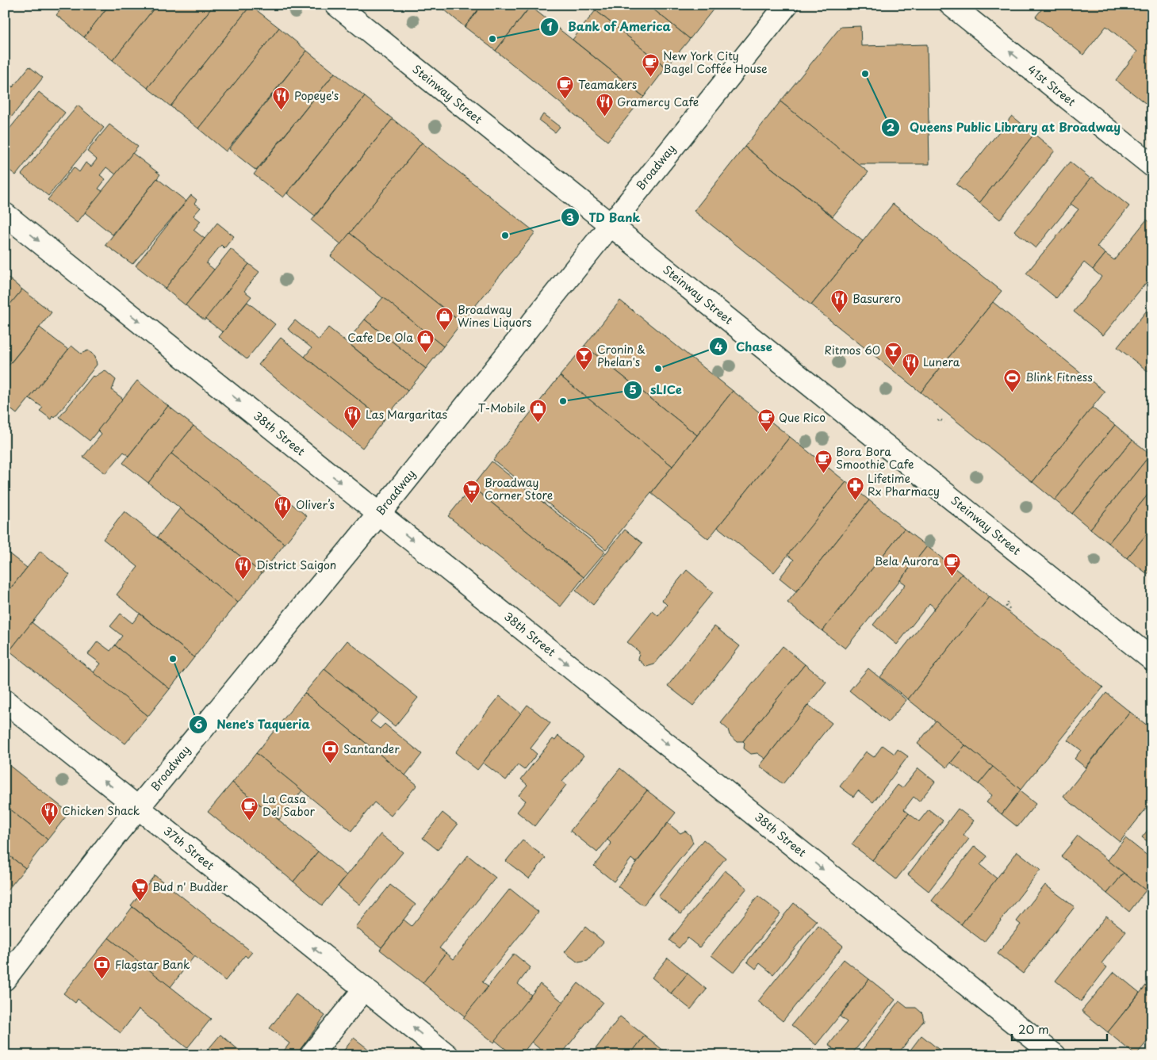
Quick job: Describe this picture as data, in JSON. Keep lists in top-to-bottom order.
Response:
{
  "streets": {
    "street": [
      "41st Street",
      "Steinway Street",
      "Broadway",
      "38th Street",
      "37th Street"
    ]
  },
  "crossings": [
    ["Steinway Street", "Broadway"],
    ["Broadway", "38th Street"],
    ["Broadway", "37th Street"]
  ],
  "one_way": ["41st Street", "38th Street", "37th Street"],
  "places": {
    "other": [
      "Bank of America",
      "Queens Public Library at Broadway",
      "TD Bank",
      "Chase",
      "sLICe",
      "Nene's Taqueria"
    ],
    "cafe": [
      "New York City Bagel Coffee House",
      "Teamakers",
      "Que Rico",
      "Bora Bora Smoothie Cafe",
      "Bela Aurora",
      "La Casa Del Sabor"
    ],
    "restaurant": [
      "Popeye's",
      "Gramercy Cafe",
      "Basurero",
      "Lunera",
      "Las Margaritas",
      "Oliver’s",
      "District Saigon",
      "Chicken Shack"
    ],
    "shop": ["Broadway Wines Liquors", "Cafe De Ola", "T-Mobile"],
    "bar": ["Ritmos 60", "Cronin & Phelan's"],
    "sports": ["Blink Fitness"],
    "pharmacy": ["Lifetime Rx Pharmacy"],
    "supermarket": ["Broadway Corner Store", "Bud n' Budder"],
    "bank": ["Santander", "Flagstar Bank"]
  },
  "scale_bar": "20 m"
}
